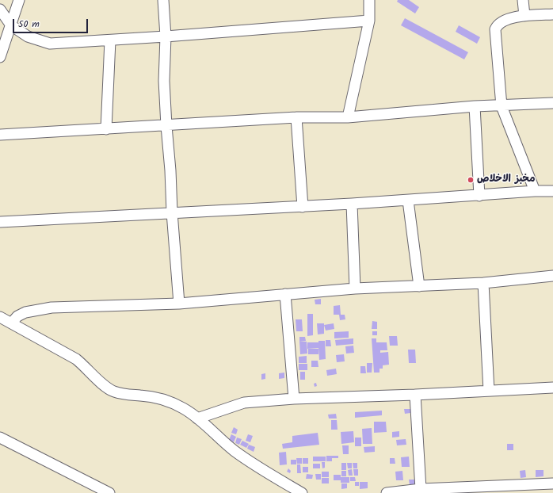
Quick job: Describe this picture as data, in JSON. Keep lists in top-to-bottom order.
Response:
{
  "places": ["مخبز الاخلاص"],
  "scale_bar": "50 m"
}
